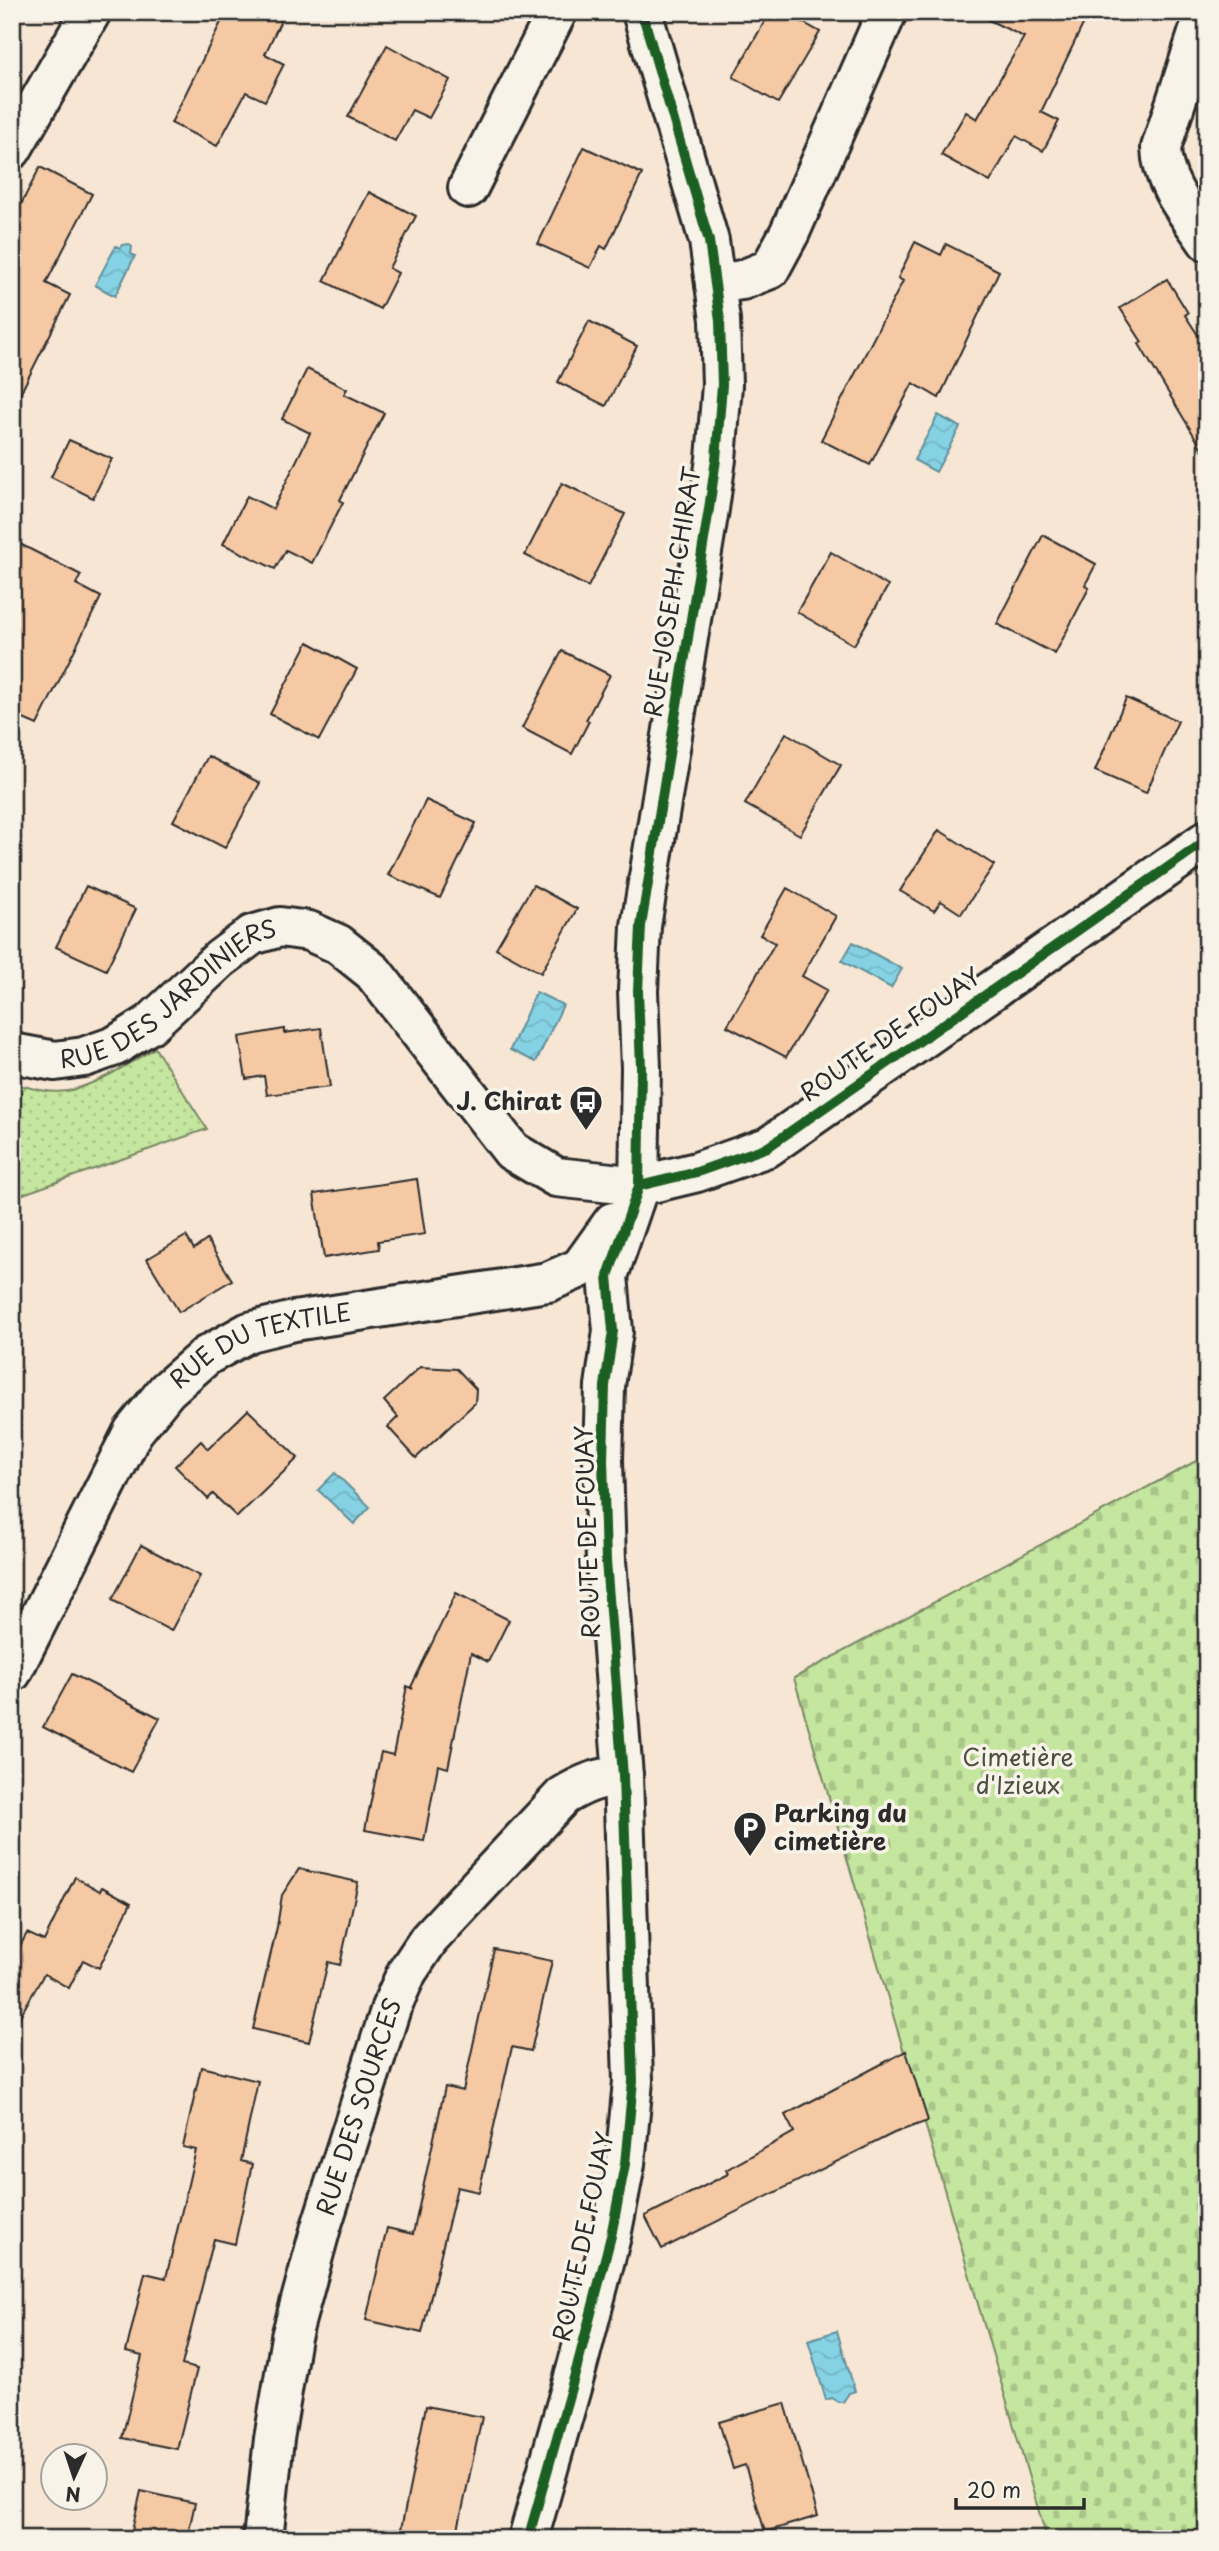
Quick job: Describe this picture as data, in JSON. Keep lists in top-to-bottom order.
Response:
{
  "streets": {
    "street": [
      "RUE JOSEPH CHIRAT",
      "RUE DES JARDINIERS",
      "ROUTE DE FOUAY",
      "RUE DU TEXTILE",
      "RUE DES SOURCES"
    ]
  },
  "crossings": [
    ["RUE JOSEPH CHIRAT", "RUE DES JARDINIERS"],
    ["RUE JOSEPH CHIRAT", "ROUTE DE FOUAY"],
    ["RUE JOSEPH CHIRAT", "RUE DU TEXTILE"],
    ["RUE DES JARDINIERS", "ROUTE DE FOUAY"],
    ["RUE DES JARDINIERS", "RUE DU TEXTILE"],
    ["ROUTE DE FOUAY", "RUE DU TEXTILE"],
    ["ROUTE DE FOUAY", "RUE DES SOURCES"]
  ],
  "parks": ["Cimetière d'Izieux"],
  "places": {
    "bus stop": ["J. Chirat"],
    "parking": ["Parking du cimetière"]
  },
  "scale_bar": "20 m",
  "north": "bottom"
}
